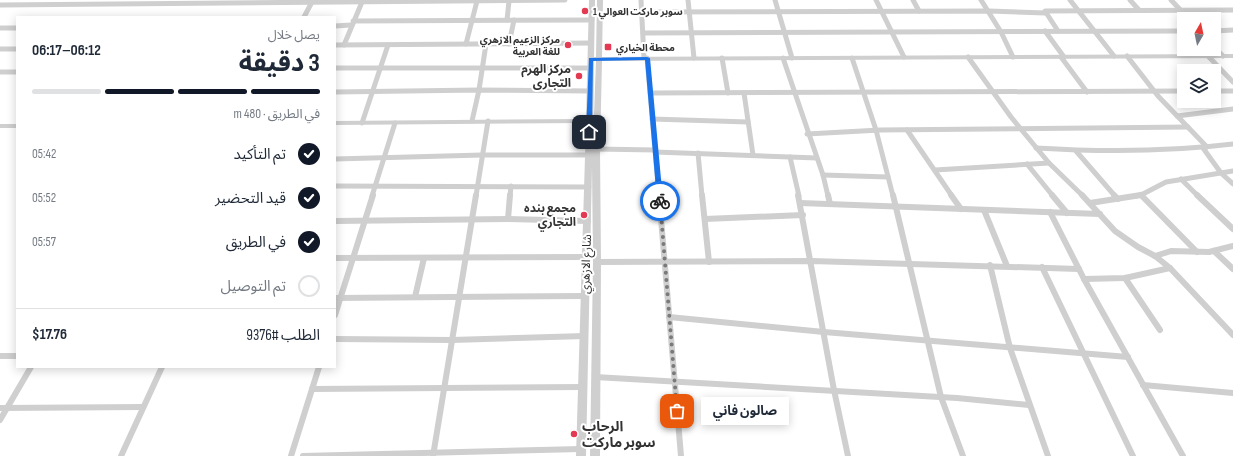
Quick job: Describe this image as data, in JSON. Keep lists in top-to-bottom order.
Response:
{
  "streets": {
    "street": ["شارع الازهري"]
  },
  "places": {
    "other": [
      "سوبر ماركت العوالي 1",
      "مركز الزعيم الازهري للغة العربية",
      "مركز الهرم التجارى",
      "مجمع بنده التجاري",
      "صالون فاني",
      "الرحاب سوبر ماركت"
    ],
    "transit": ["محطة الخياري"]
  },
  "north": "top",
  "page": {
    "heading": ["3 دقيقة", "يصل خلال", "06:12–06:17"],
    "panel": ["الطلب #9376", "$17.76"],
    "bar": "في الطريق · 480 m",
    "list": [
      ["تم التأكيد", "05:42"],
      ["قيد التحضير", "05:52"],
      ["في الطريق", "05:57"],
      "تم التوصيل"
    ],
    "bubble": "صالون فاني"
  }
}
